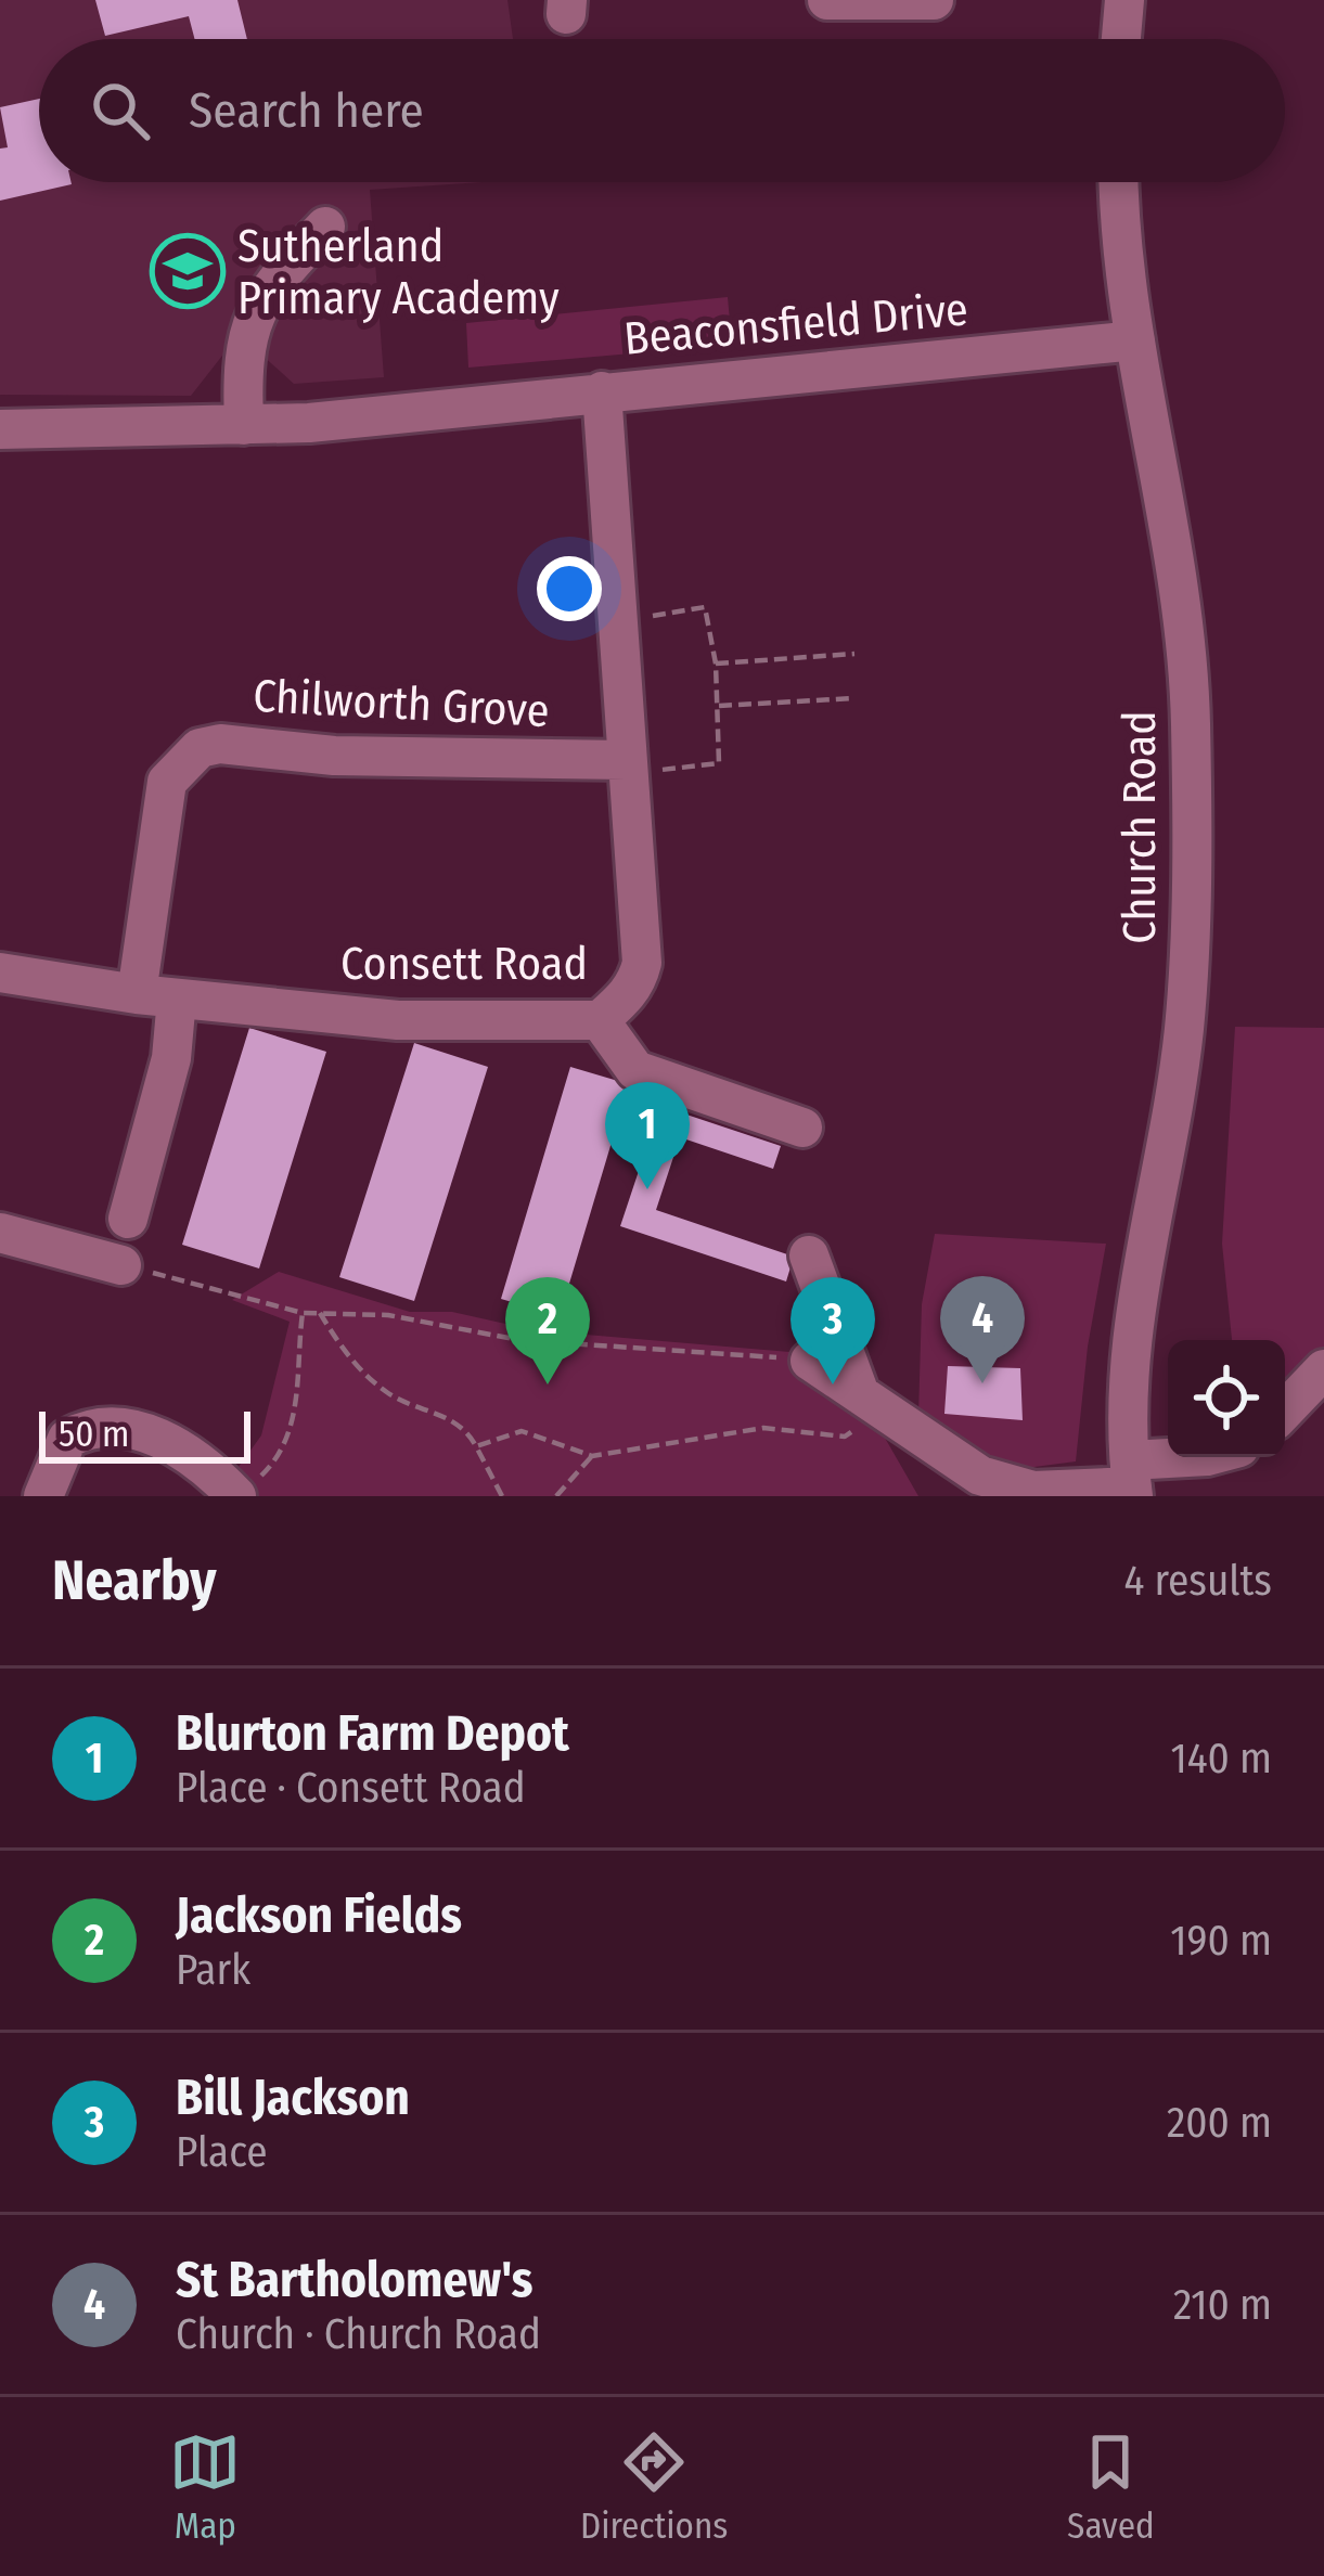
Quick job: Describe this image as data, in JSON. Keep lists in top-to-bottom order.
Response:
{
  "streets": {
    "street": [
      "Beaconsfield Drive",
      "Chilworth Grove",
      "Church Road",
      "Consett Road"
    ]
  },
  "crossings": [
    ["Beaconsfield Drive", "Church Road"],
    ["Beaconsfield Drive", "Consett Road"],
    ["Chilworth Grove", "Consett Road"]
  ],
  "places": {
    "school or university": ["Sutherland Primary Academy"]
  },
  "scale_bar": "50 m",
  "page": {
    "search": "Search here",
    "pins": [
      "1",
      "4",
      "2",
      "3"
    ],
    "scale": "50 m",
    "heading": ["Nearby", "4 results"],
    "list": [
      {
        "mark": "1",
        "name": "Blurton Farm Depot",
        "note": "Place · Consett Road",
        "value": "140 m"
      },
      {
        "mark": "2",
        "name": "Jackson Fields",
        "note": "Park",
        "value": "190 m"
      },
      {
        "mark": "3",
        "name": "Bill Jackson",
        "note": "Place",
        "value": "200 m"
      },
      {
        "mark": "4",
        "name": "St Bartholomew's",
        "note": "Church · Church Road",
        "value": "210 m"
      }
    ],
    "nav": ["Map", "Directions", "Saved"]
  }
}
